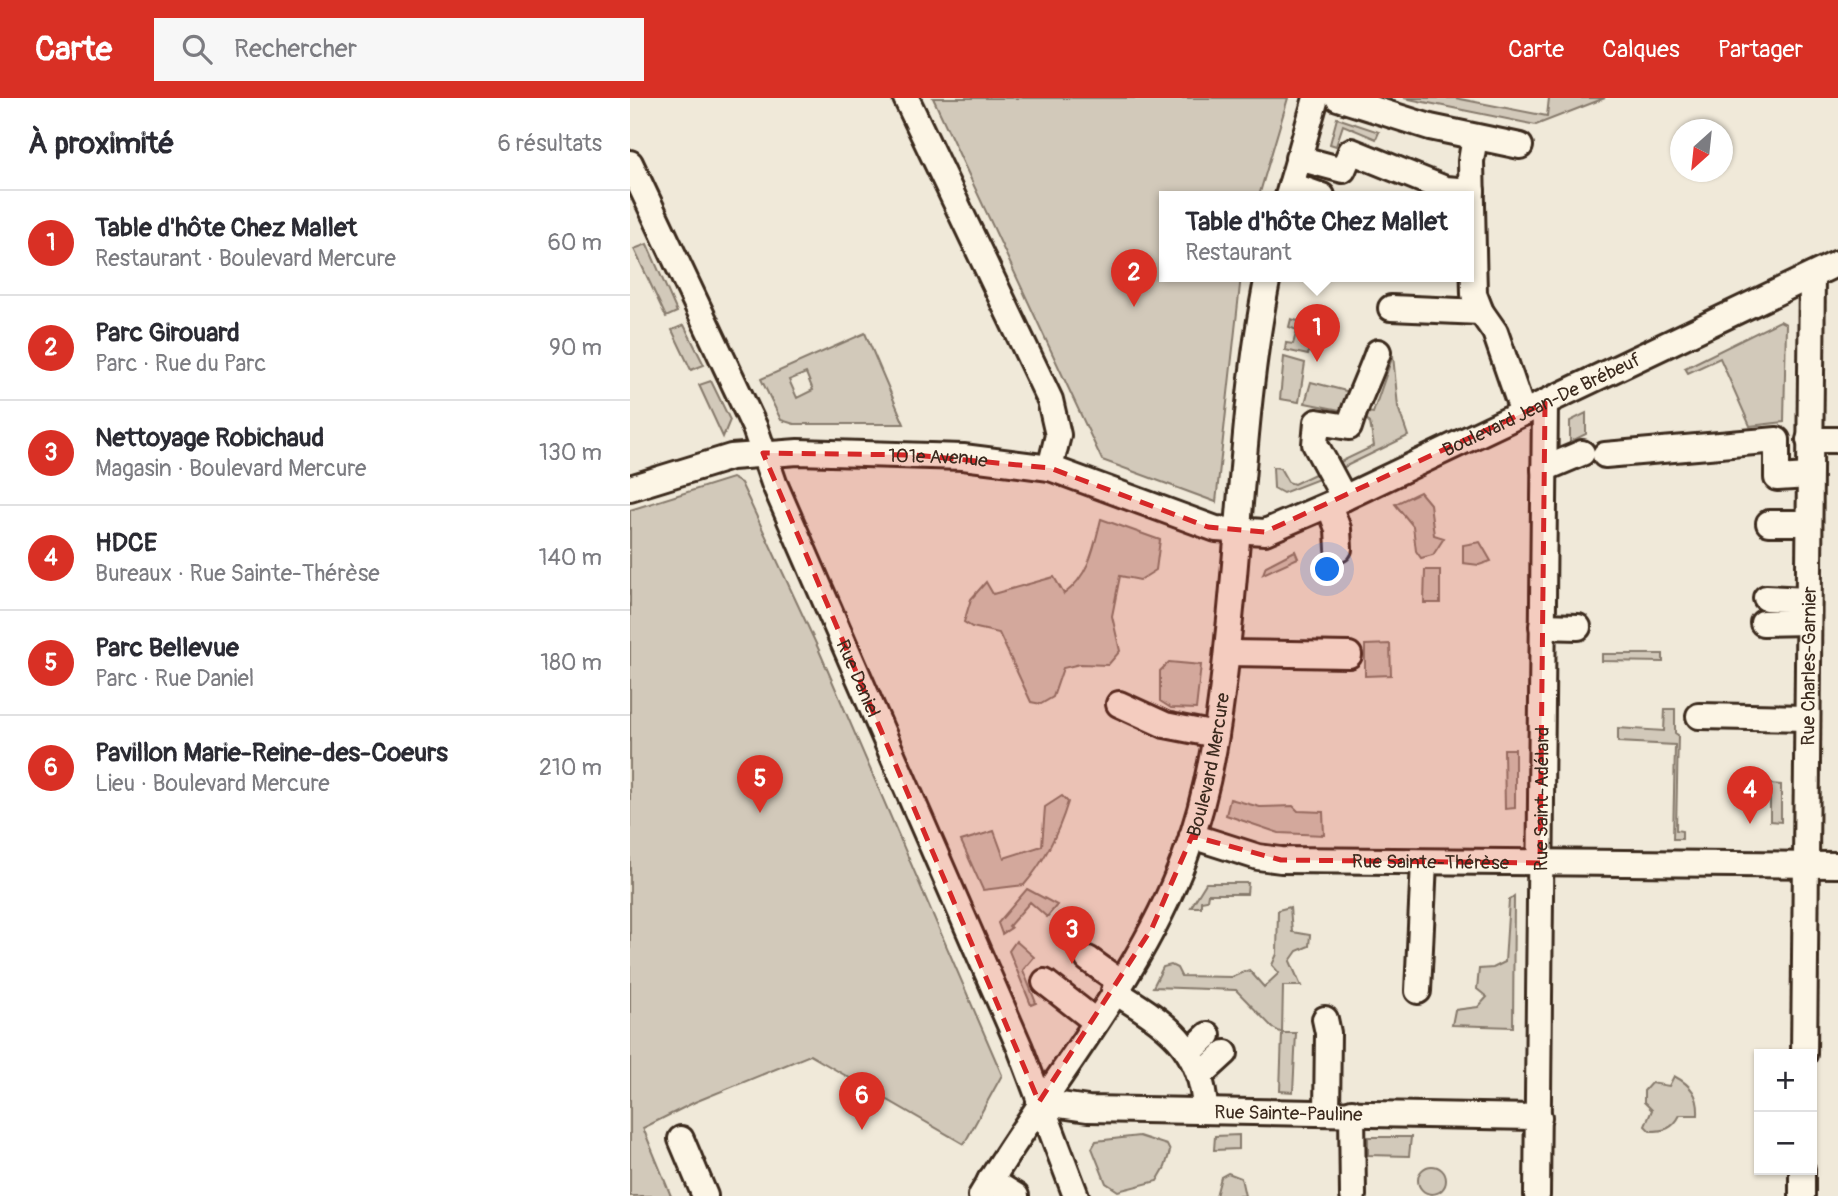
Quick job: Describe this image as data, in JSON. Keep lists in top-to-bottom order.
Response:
{
  "streets": {
    "street": [
      "Boulevard Jean-De Brébeuf",
      "101e Avenue",
      "Rue Charles-Garnier",
      "Rue Daniel",
      "Boulevard Mercure",
      "Rue Saint-Adélard",
      "Rue Sainte-Thérèse",
      "Rue Sainte-Pauline"
    ]
  },
  "crossings": [
    ["Boulevard Jean-De Brébeuf", "101e Avenue"],
    ["Boulevard Jean-De Brébeuf", "Rue Charles-Garnier"],
    ["Boulevard Jean-De Brébeuf", "Boulevard Mercure"],
    ["Boulevard Jean-De Brébeuf", "Rue Saint-Adélard"],
    ["101e Avenue", "Rue Daniel"],
    ["101e Avenue", "Boulevard Mercure"],
    ["Rue Charles-Garnier", "Rue Sainte-Thérèse"],
    ["Rue Daniel", "Boulevard Mercure"],
    ["Rue Daniel", "Rue Sainte-Pauline"],
    ["Boulevard Mercure", "Rue Sainte-Thérèse"],
    ["Boulevard Mercure", "Rue Sainte-Pauline"],
    ["Rue Saint-Adélard", "Rue Sainte-Thérèse"],
    ["Rue Saint-Adélard", "Rue Sainte-Pauline"]
  ],
  "north": "bottom left",
  "page": {
    "header": "Carte",
    "search": "Rechercher",
    "nav": ["Carte", "Calques", "Partager"],
    "heading": ["À proximité", "6 résultats"],
    "list": [
      {
        "mark": "1",
        "name": "Table d'hôte Chez Mallet",
        "note": "Restaurant · Boulevard Mercure",
        "value": "60 m"
      },
      {
        "mark": "2",
        "name": "Parc Girouard",
        "note": "Parc · Rue du Parc",
        "value": "90 m"
      },
      {
        "mark": "3",
        "name": "Nettoyage Robichaud",
        "note": "Magasin · Boulevard Mercure",
        "value": "130 m"
      },
      {
        "mark": "4",
        "name": "HDCE",
        "note": "Bureaux · Rue Sainte-Thérèse",
        "value": "140 m"
      },
      {
        "mark": "5",
        "name": "Parc Bellevue",
        "note": "Parc · Rue Daniel",
        "value": "180 m"
      },
      {
        "mark": "6",
        "name": "Pavillon Marie-Reine-des-Coeurs",
        "note": "Lieu · Boulevard Mercure",
        "value": "210 m"
      }
    ],
    "popup": ["Table d'hôte Chez Mallet", "Restaurant"],
    "pins": [
      "2",
      "1",
      "5",
      "4",
      "3",
      "6"
    ],
    "map_buttons": ["+", "−"]
  }
}
